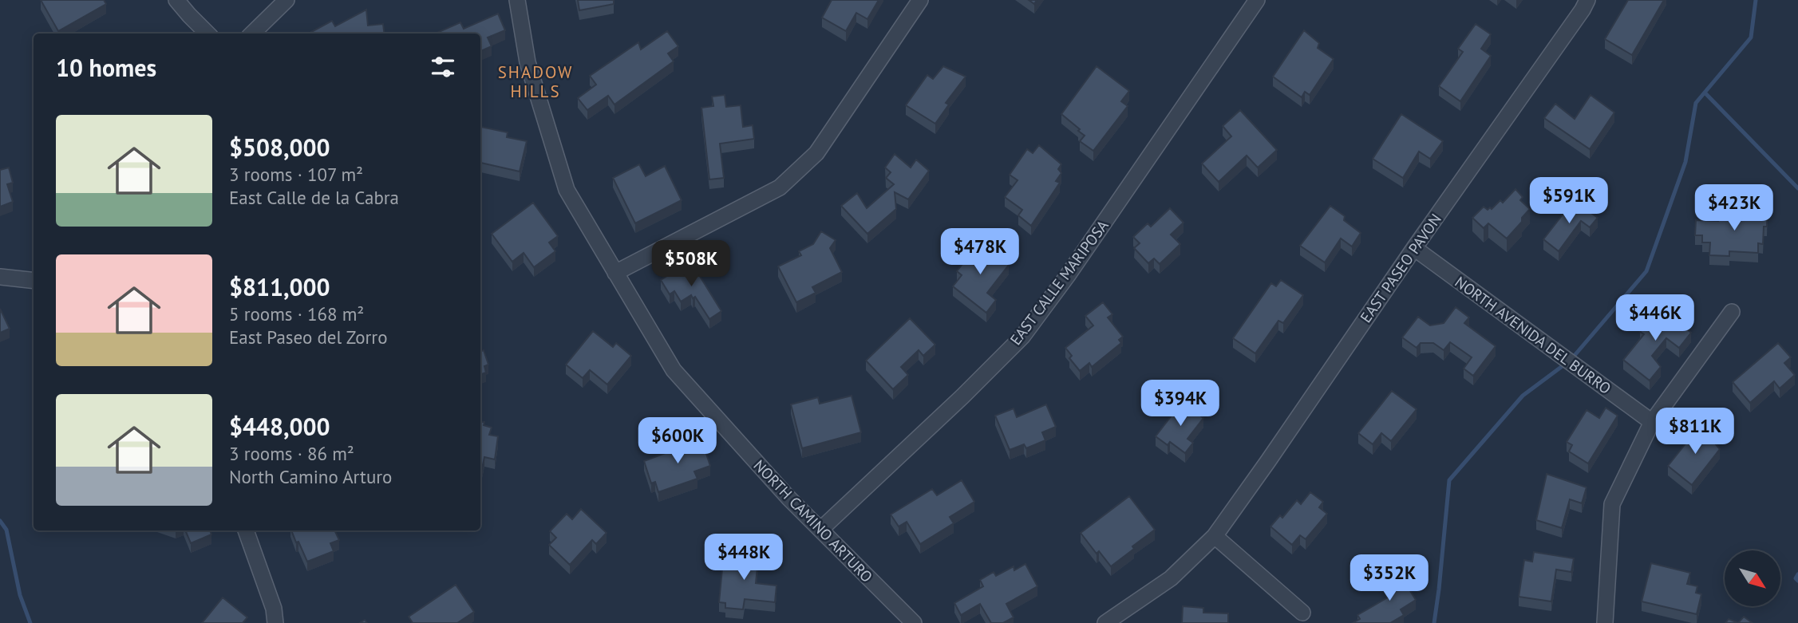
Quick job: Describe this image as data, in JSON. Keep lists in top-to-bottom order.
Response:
{
  "streets": {
    "street": [
      "EAST PASEO PAVON",
      "EAST CALLE MARIPOSA",
      "NORTH AVENIDA DEL BURRO",
      "NORTH CAMINO ARTURO"
    ]
  },
  "crossings": [
    ["EAST PASEO PAVON", "NORTH AVENIDA DEL BURRO"],
    ["EAST CALLE MARIPOSA", "NORTH CAMINO ARTURO"]
  ],
  "districts": ["SHADOW HILLS"],
  "north": "bottom right",
  "page": {
    "heading": "10 homes",
    "list": [
      {
        "name": "$508,000",
        "note": "3 rooms · 107 m² · East Calle de la Cabra"
      },
      {
        "name": "$811,000",
        "note": "5 rooms · 168 m² · East Paseo del Zorro"
      },
      {
        "name": "$448,000",
        "note": "3 rooms · 86 m² · North Camino Arturo"
      }
    ],
    "price": [
      "$591K",
      "$423K",
      "$478K",
      "$508K",
      "$446K",
      "$394K",
      "$811K",
      "$600K",
      "$448K",
      "$352K"
    ]
  }
}
